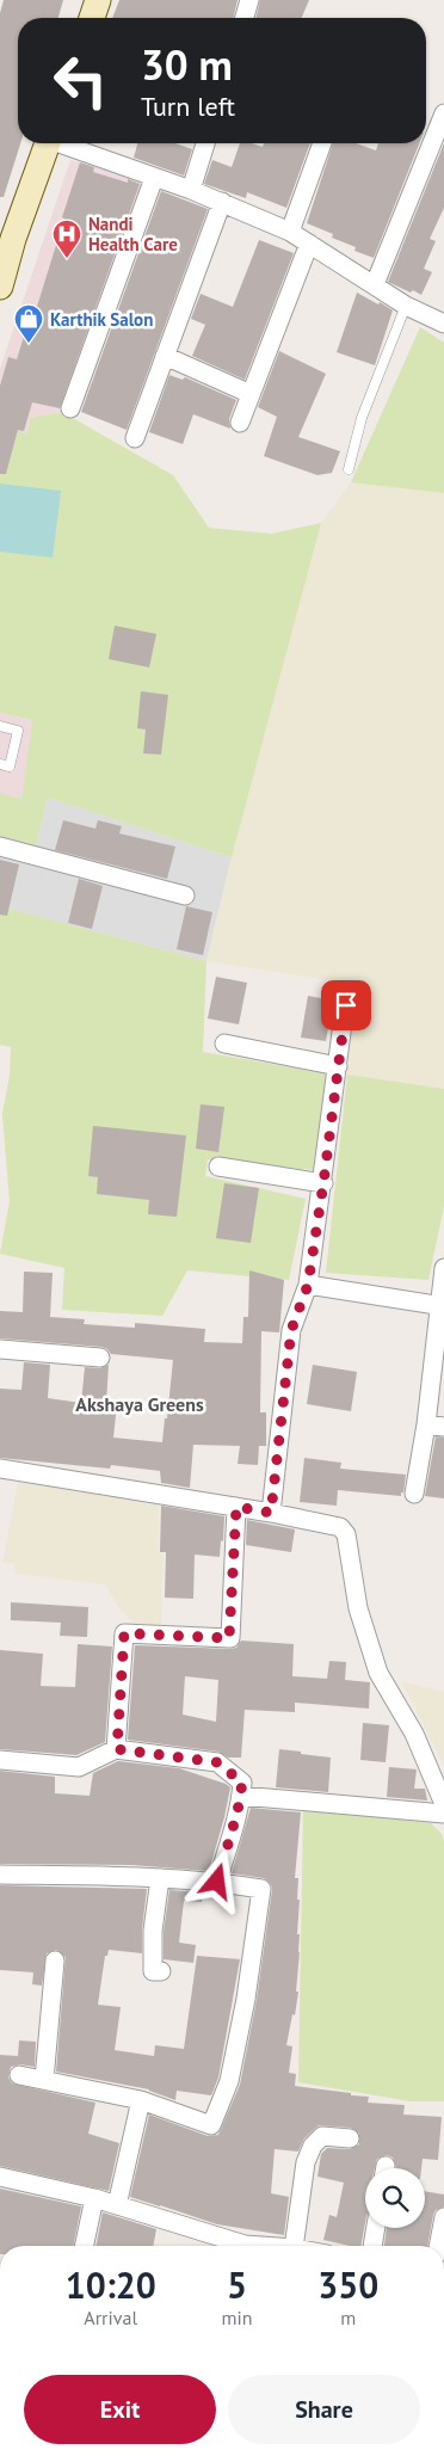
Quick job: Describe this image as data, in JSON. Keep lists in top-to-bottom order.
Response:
{
  "districts": ["Akshaya Greens"],
  "places": {
    "hospital": ["Nandi Health Care"],
    "shop": ["Karthik Salon"]
  },
  "page": {
    "turn": ["30 m", "Turn left"],
    "eta": [
      "10:20",
      "Arrival",
      "5",
      "min",
      "350",
      "m"
    ],
    "buttons": ["Exit", "Share"]
  }
}
